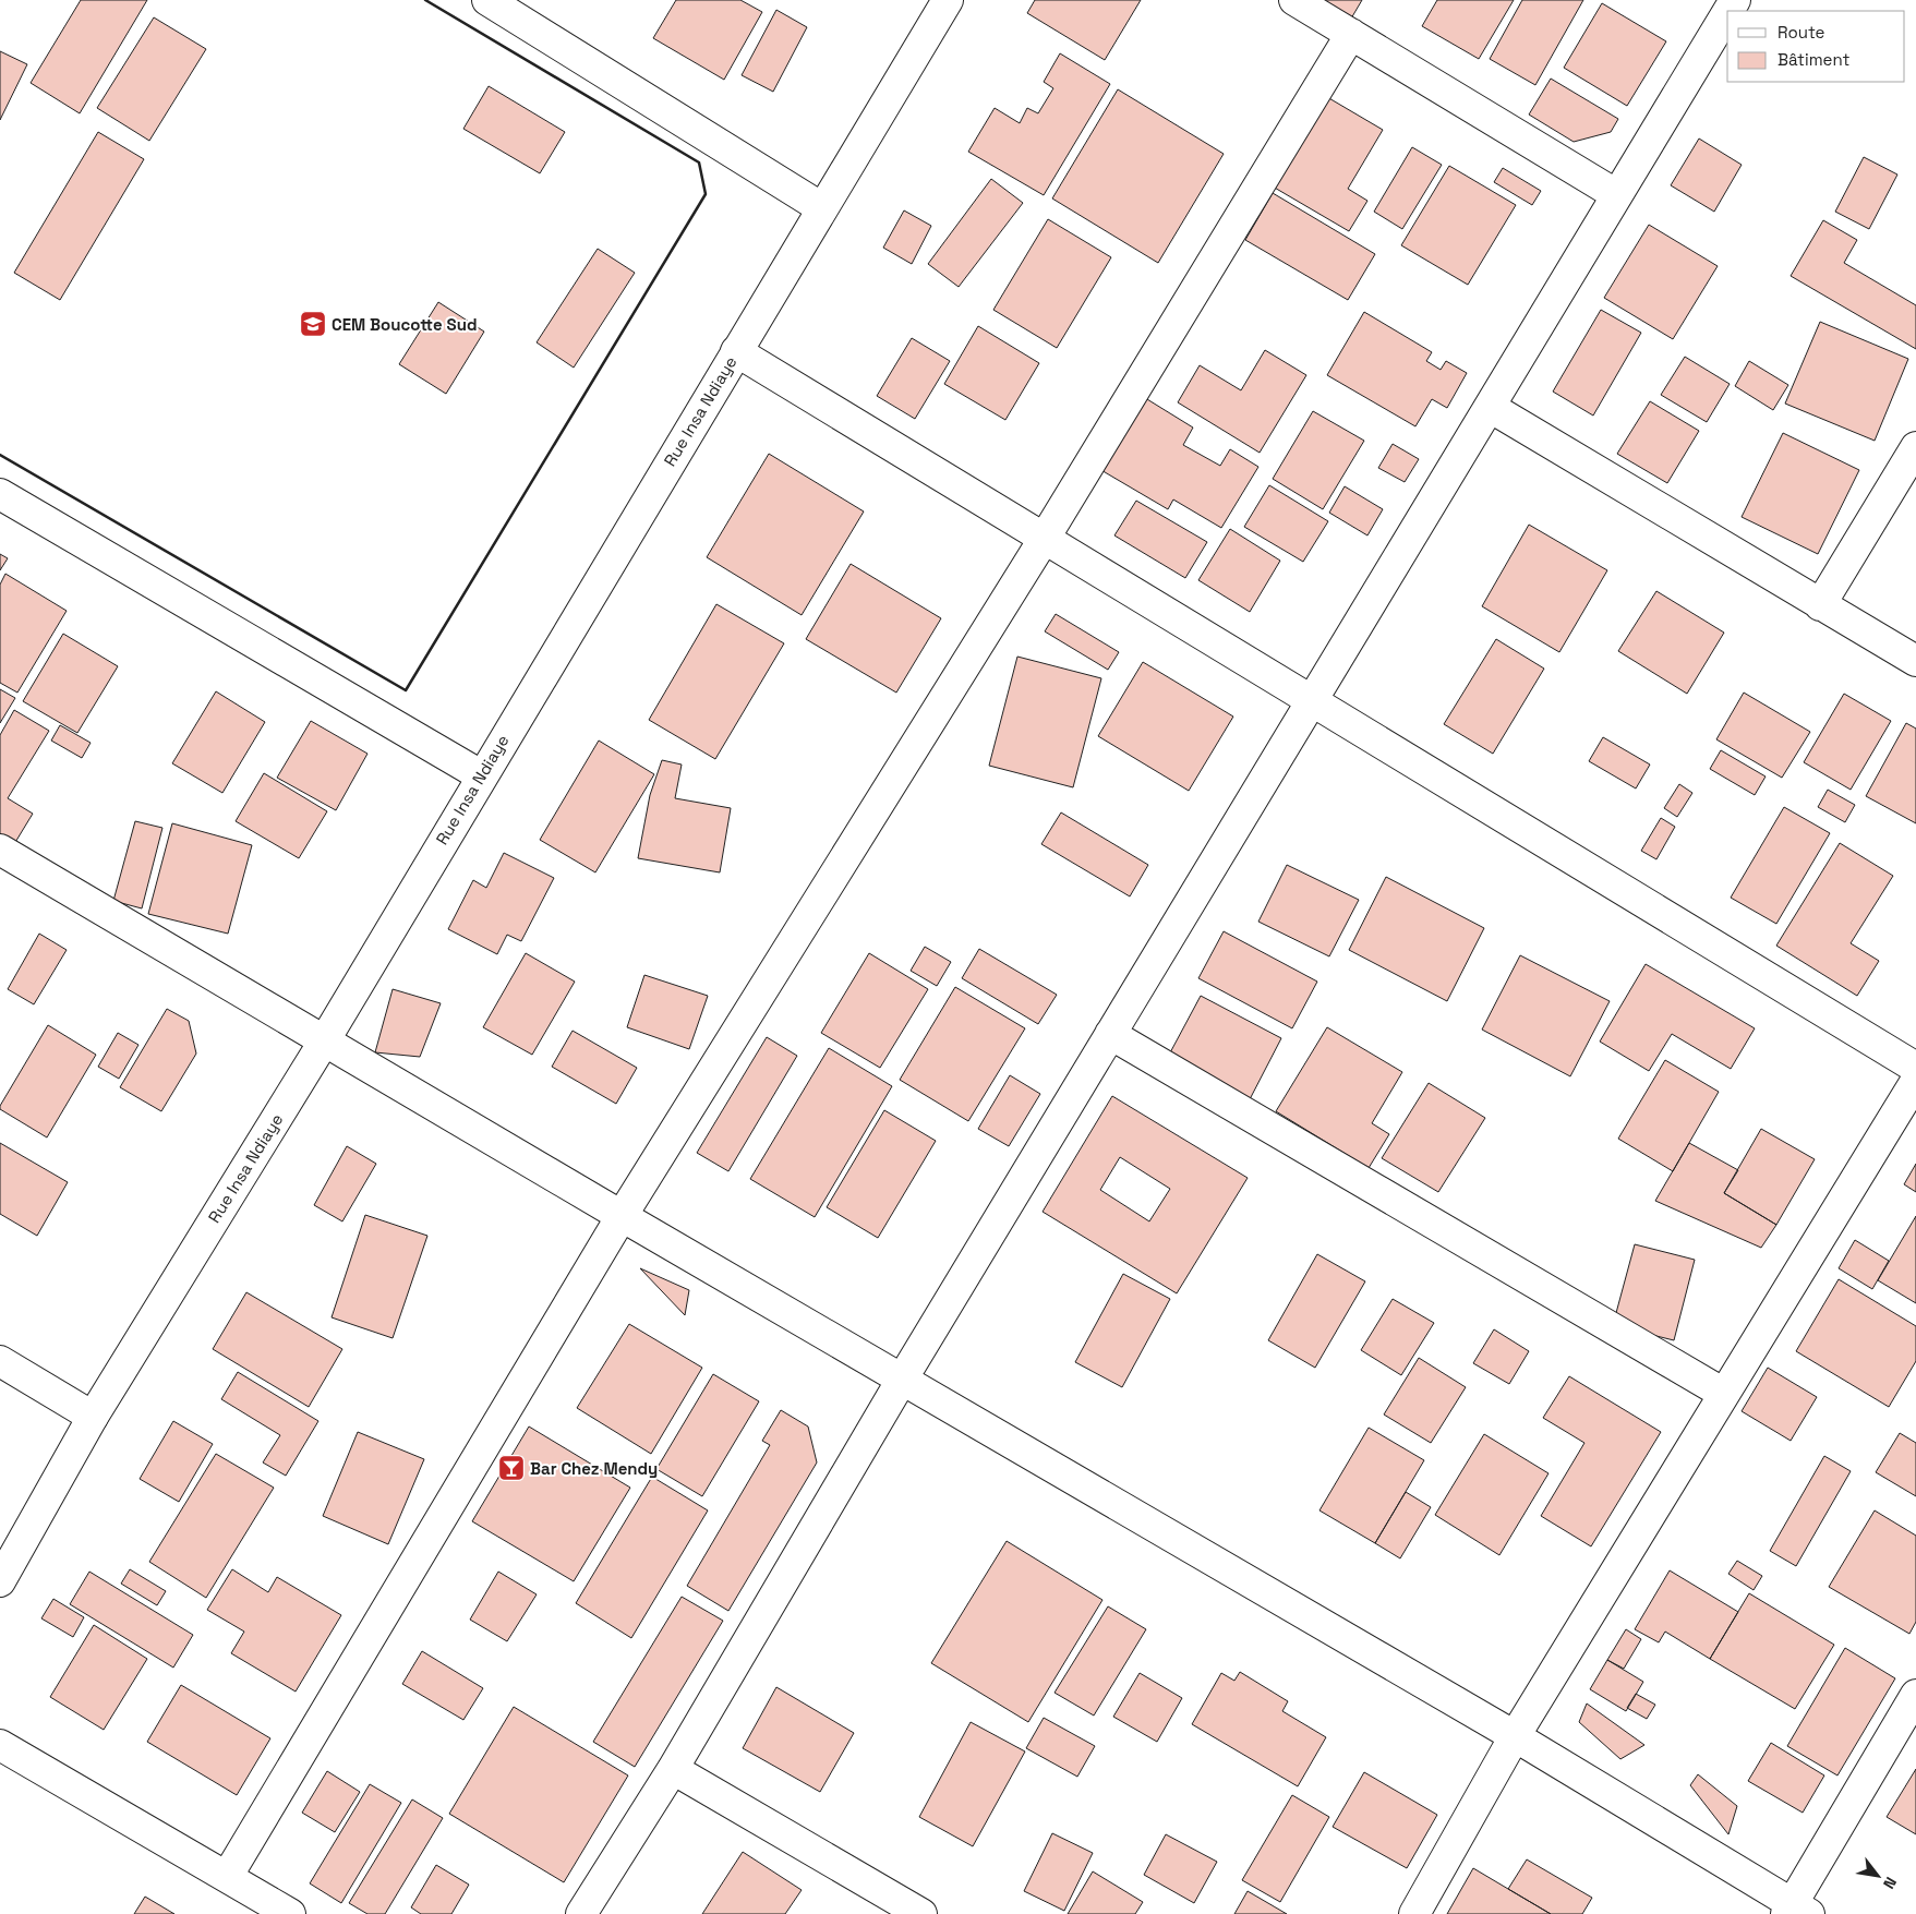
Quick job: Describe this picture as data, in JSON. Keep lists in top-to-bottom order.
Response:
{
  "streets": {
    "street": ["Rue Insa Ndiaye"]
  },
  "places": {
    "school or university": ["CEM Boucotte Sud"],
    "bar": ["Bar Chez Mendy"]
  },
  "legend": ["Route", "Bâtiment"],
  "north": "bottom right"
}
